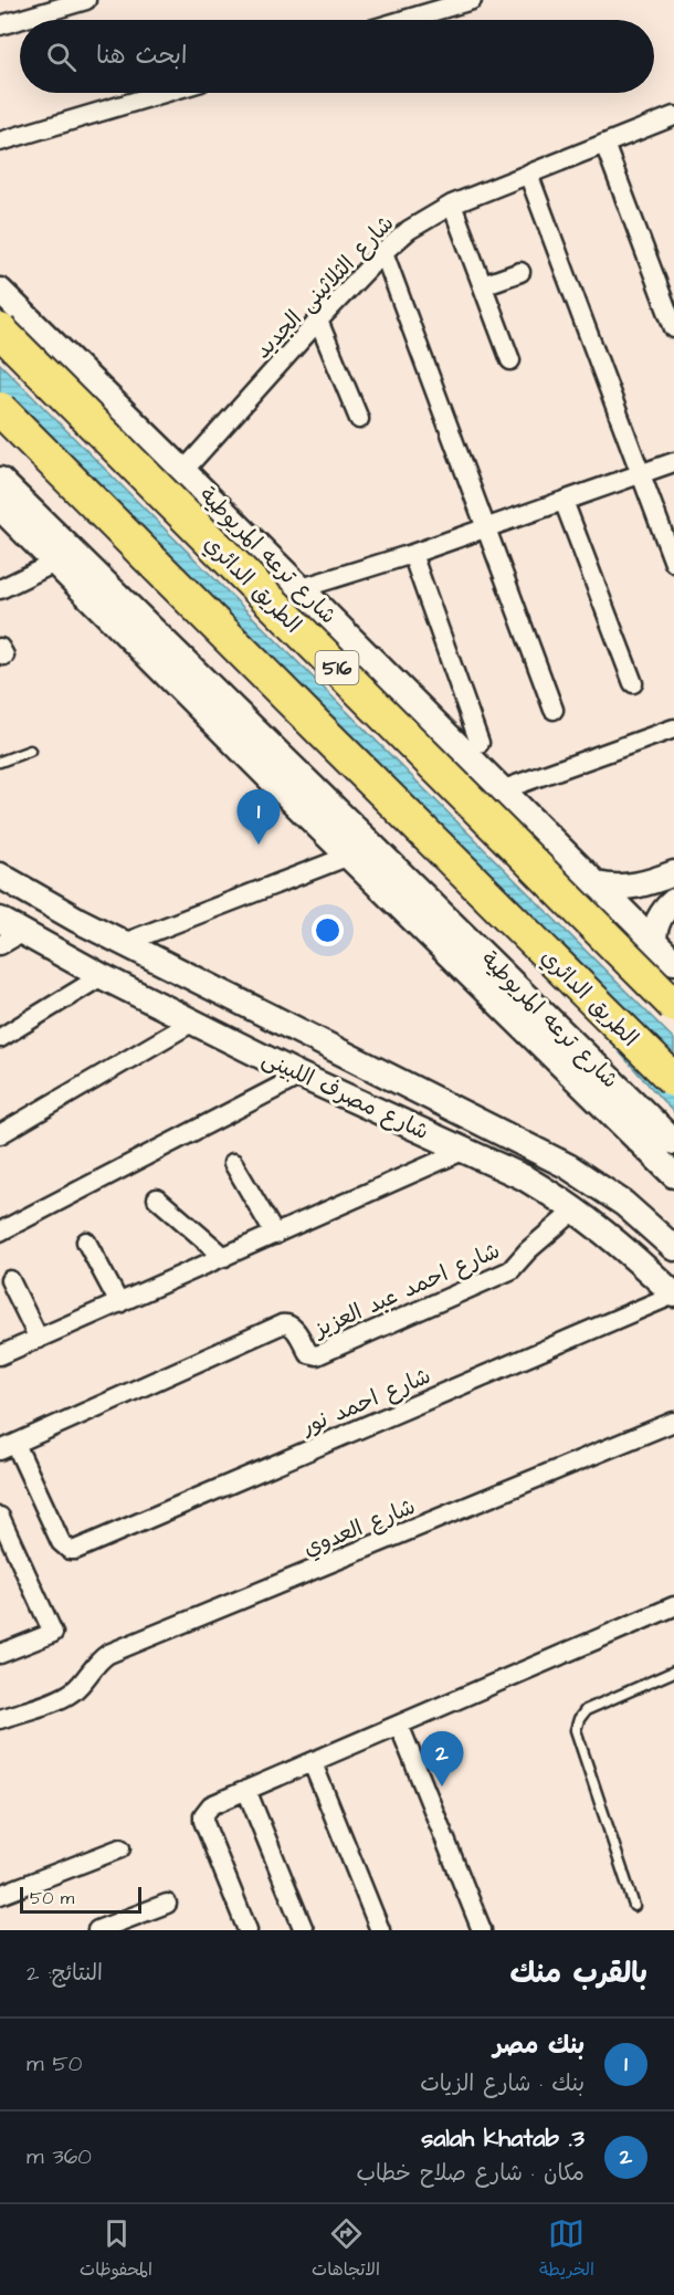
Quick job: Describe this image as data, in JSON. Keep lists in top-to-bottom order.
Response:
{
  "streets": {
    "highway": ["الطريق الدائري", "516"],
    "main road": ["شارع ترعه المريوطية", "شارع مصرف اللبينى"],
    "street": [
      "شارع الثلاثينى الجديد",
      "شارع احمد عبد العزيز",
      "شارع احمد نور",
      "شارع العدوي"
    ]
  },
  "crossings": [
    ["شارع الثلاثينى الجديد", "شارع ترعه المريوطية"],
    ["شارع مصرف اللبينى", "شارع احمد عبد العزيز"],
    ["شارع مصرف اللبينى", "شارع احمد نور"],
    ["شارع احمد عبد العزيز", "شارع احمد نور"]
  ],
  "scale_bar": "50 m",
  "page": {
    "search": "ابحث هنا",
    "pins": ["1", "2"],
    "scale": "50 m",
    "heading": ["بالقرب منك", "النتائج: 2"],
    "list": [
      {
        "mark": "1",
        "name": "بنك مصر",
        "note": "بنك · شارع الزيات",
        "value": "50 m"
      },
      {
        "mark": "2",
        "name": "3. salah khatab",
        "note": "مكان · شارع صلاح خطاب",
        "value": "360 m"
      }
    ],
    "nav": ["الخريطة", "الاتجاهات", "المحفوظات"]
  }
}
